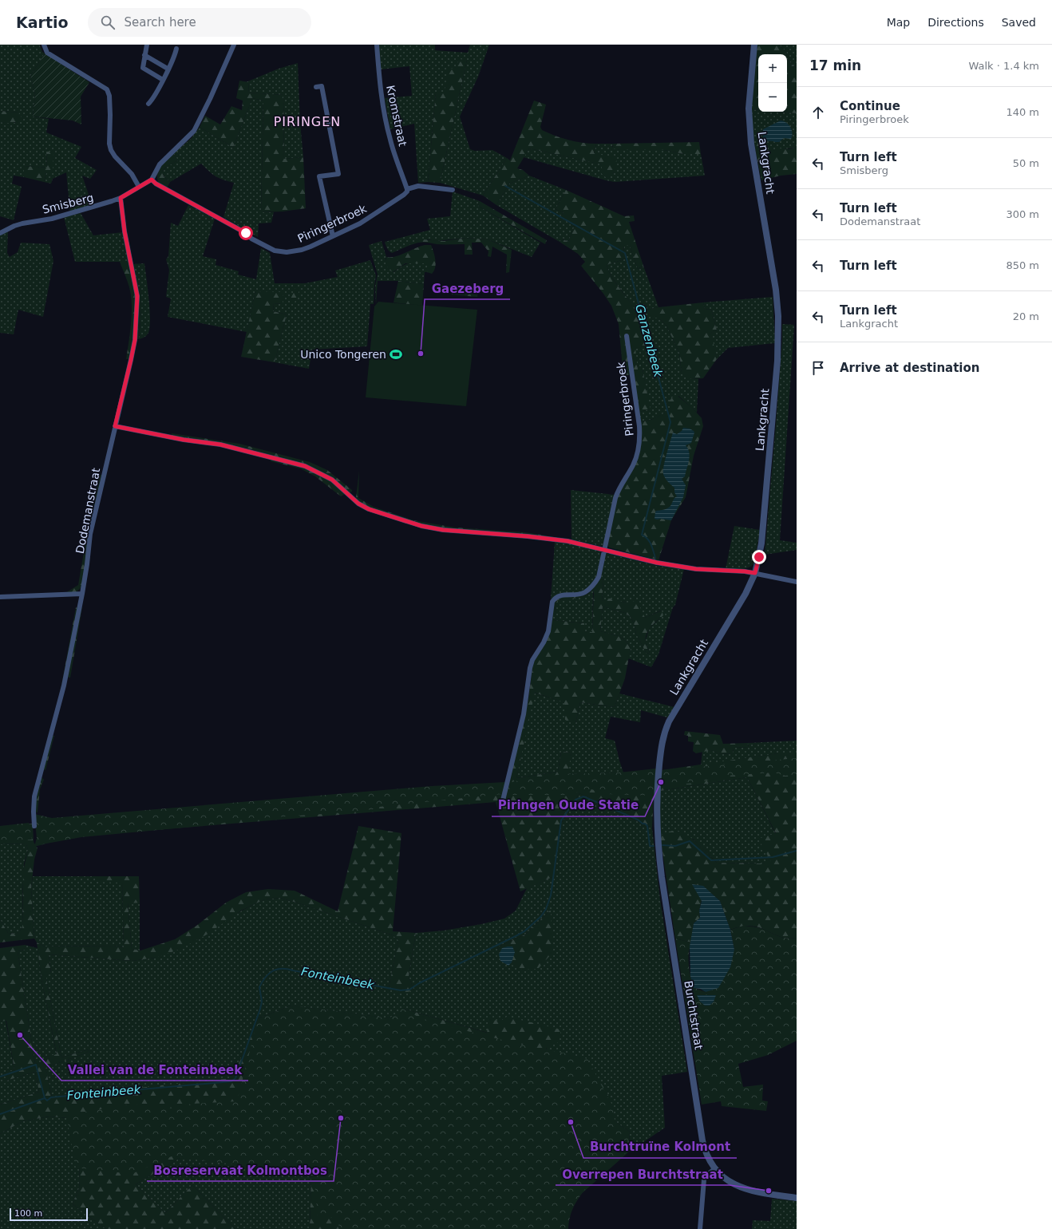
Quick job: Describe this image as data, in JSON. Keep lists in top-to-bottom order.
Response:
{
  "streets": {
    "street": [
      "Kromstraat",
      "Lankgracht",
      "Smisberg",
      "Piringerbroek",
      "Dodemanstraat",
      "Burchtstraat"
    ]
  },
  "crossings": [
    ["Kromstraat", "Piringerbroek"],
    ["Lankgracht", "Burchtstraat"],
    ["Smisberg", "Piringerbroek"],
    ["Smisberg", "Dodemanstraat"]
  ],
  "districts": ["PIRINGEN"],
  "water": ["Ganzenbeek", "Fonteinbeek"],
  "places": {
    "other": [
      "Gaezeberg",
      "Piringen Oude Statie",
      "Vallei van de Fonteinbeek",
      "Bosreservaat Kolmontbos",
      "Burchtruïne Kolmont",
      "Overrepen Burchtstraat"
    ],
    "sports": ["Unico Tongeren"]
  },
  "scale_bar": "100 m",
  "page": {
    "header": "Kartio",
    "search": "Search here",
    "nav": ["Map", "Directions", "Saved"],
    "heading": ["17 min", "Walk · 1.4 km"],
    "map_buttons": ["+", "−"],
    "list": [
      ["Continue", "Piringerbroek", "140 m"],
      ["Turn left", "Smisberg", "50 m"],
      ["Turn left", "Dodemanstraat", "300 m"],
      ["Turn left", "850 m"],
      ["Turn left", "Lankgracht", "20 m"],
      "Arrive at destination"
    ],
    "scale": "100 m"
  }
}
